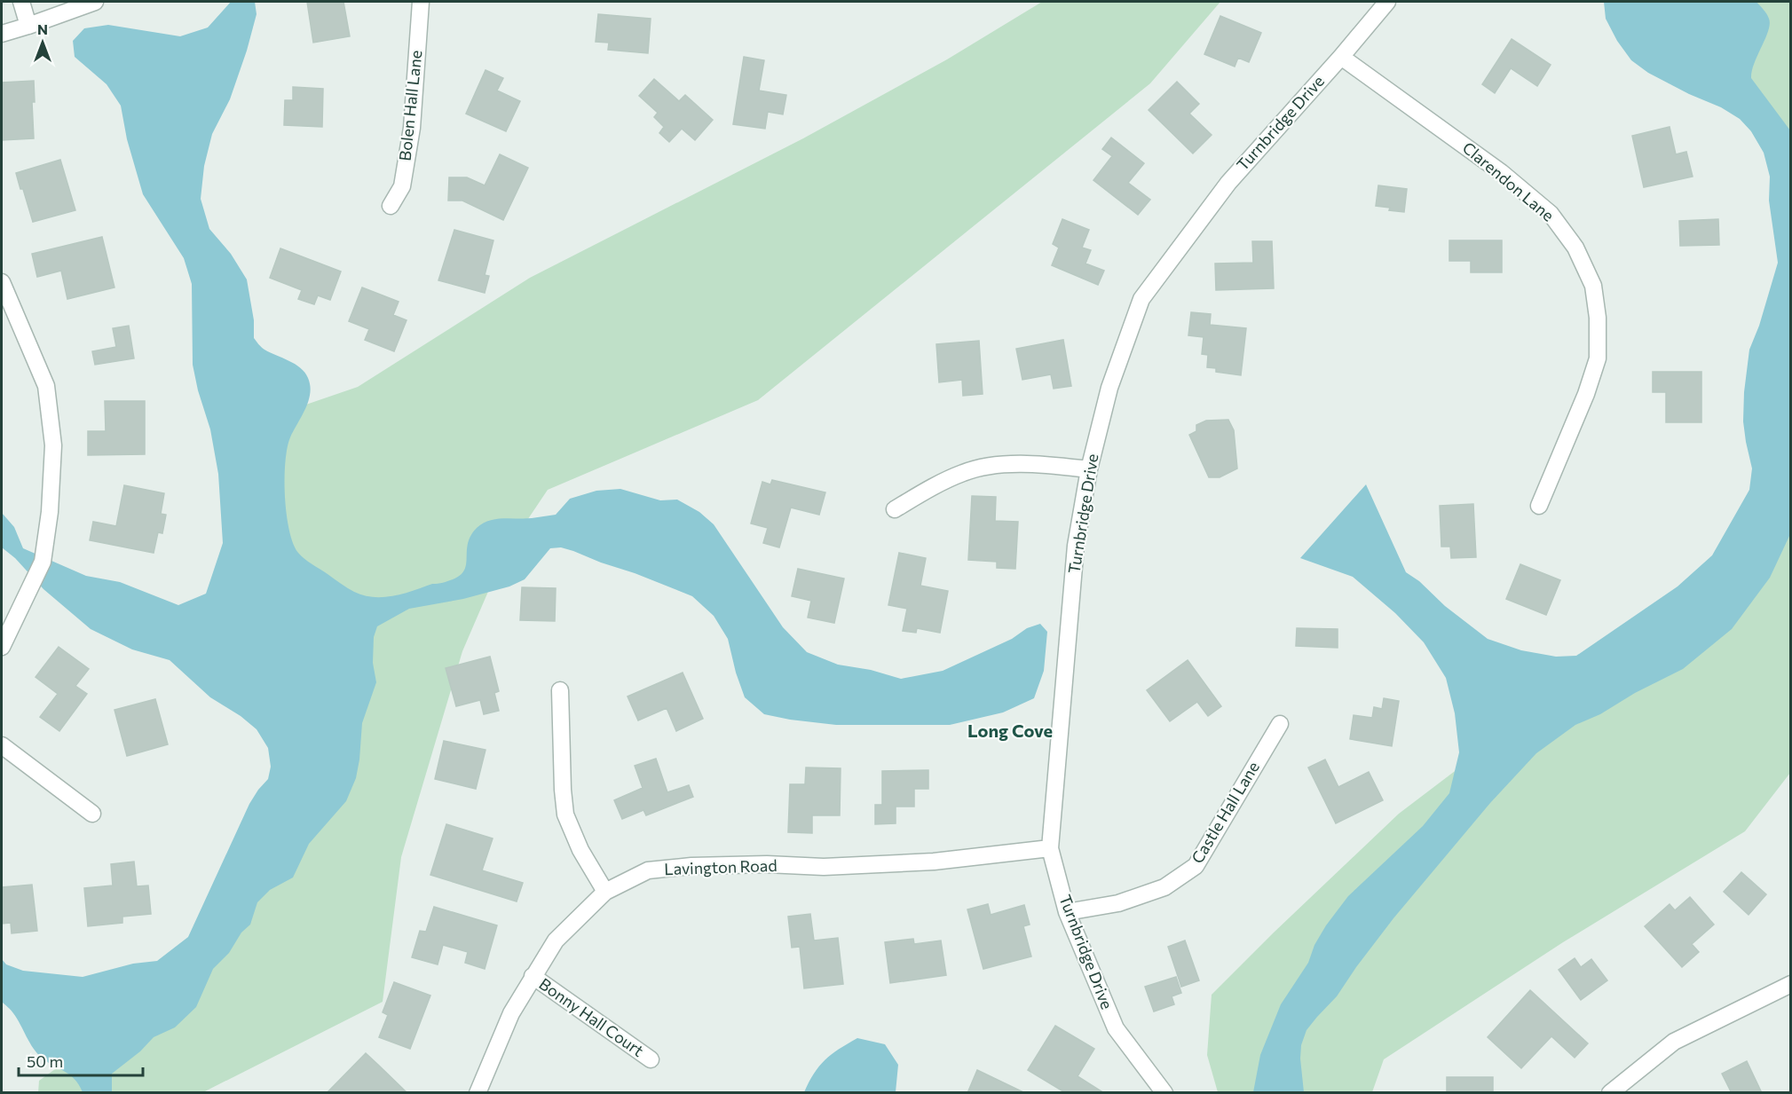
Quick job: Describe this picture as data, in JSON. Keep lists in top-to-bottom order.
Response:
{
  "streets": {
    "street": [
      "Bolen Hall Lane",
      "Turnbridge Drive",
      "Clarendon Lane",
      "Castle Hall Lane",
      "Lavington Road",
      "Bonny Hall Court"
    ]
  },
  "crossings": [
    ["Turnbridge Drive", "Clarendon Lane"],
    ["Turnbridge Drive", "Castle Hall Lane"],
    ["Turnbridge Drive", "Lavington Road"],
    ["Lavington Road", "Bonny Hall Court"]
  ],
  "districts": ["Long Cove"],
  "scale_bar": "50 m",
  "north": "top"
}
